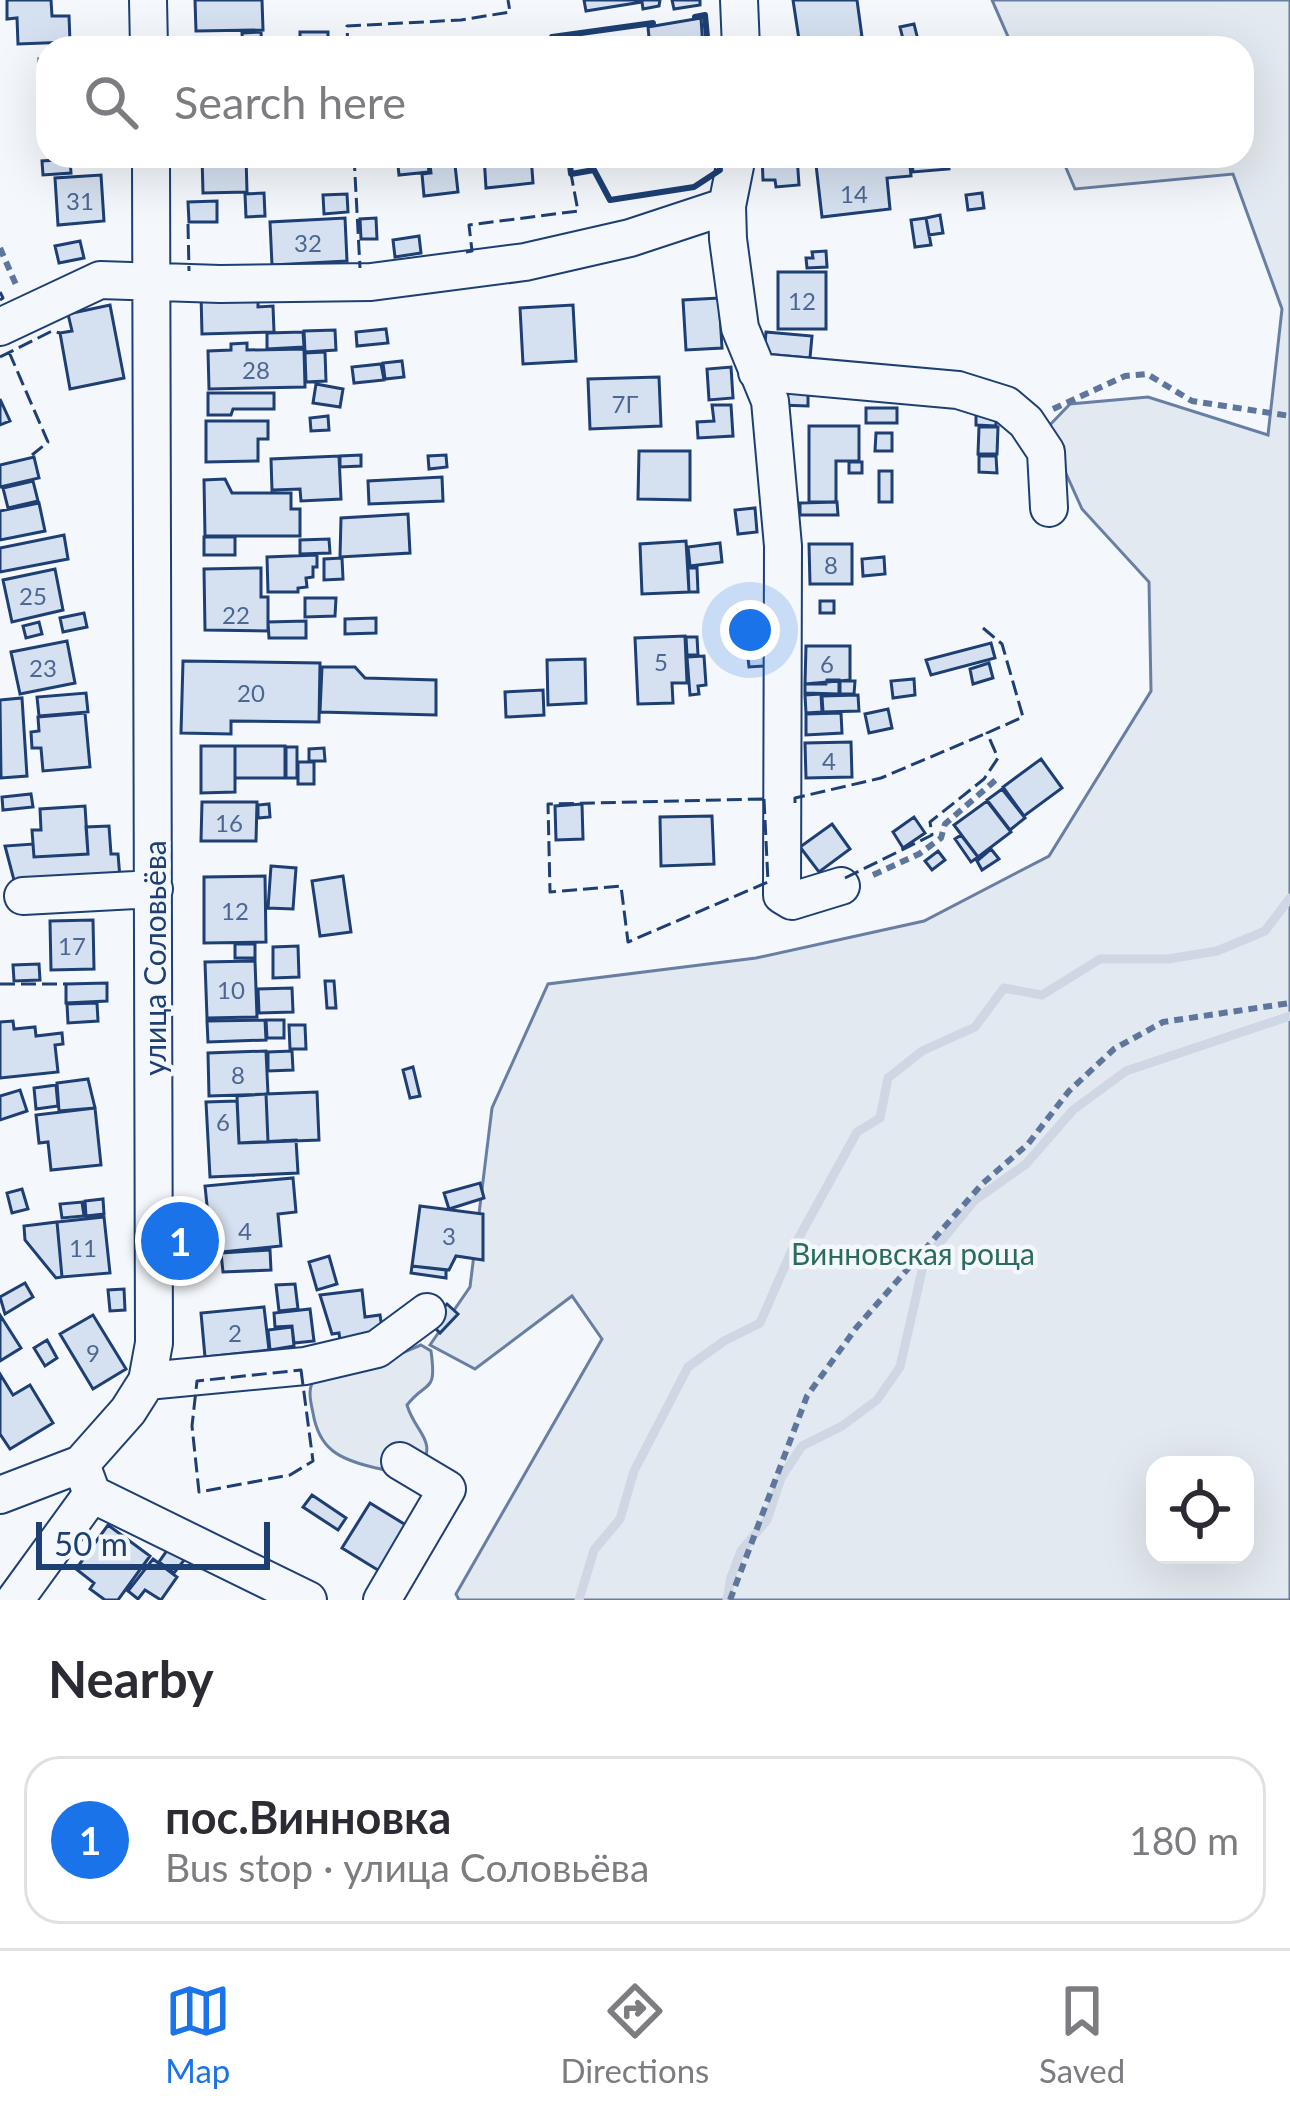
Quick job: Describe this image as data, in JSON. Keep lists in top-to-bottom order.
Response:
{
  "streets": {
    "street": ["улица Соловьёва"]
  },
  "parks": ["Винновская роща"],
  "house_numbers": [
    "14",
    "31",
    "32",
    "12",
    "28",
    "7Г",
    "8",
    "25",
    "22",
    "5",
    "6",
    "23",
    "20",
    "4",
    "16",
    "12",
    "17",
    "10",
    "8",
    "6",
    "4",
    "3",
    "11",
    "2",
    "9"
  ],
  "scale_bar": "50 m",
  "page": {
    "search": "Search here",
    "pins": "1",
    "scale": "50 m",
    "heading": "Nearby",
    "list": [
      {
        "mark": "1",
        "name": "пос.Винновка",
        "note": "Bus stop · улица Соловьёва",
        "value": "180 m"
      }
    ],
    "nav": ["Map", "Directions", "Saved"]
  }
}
